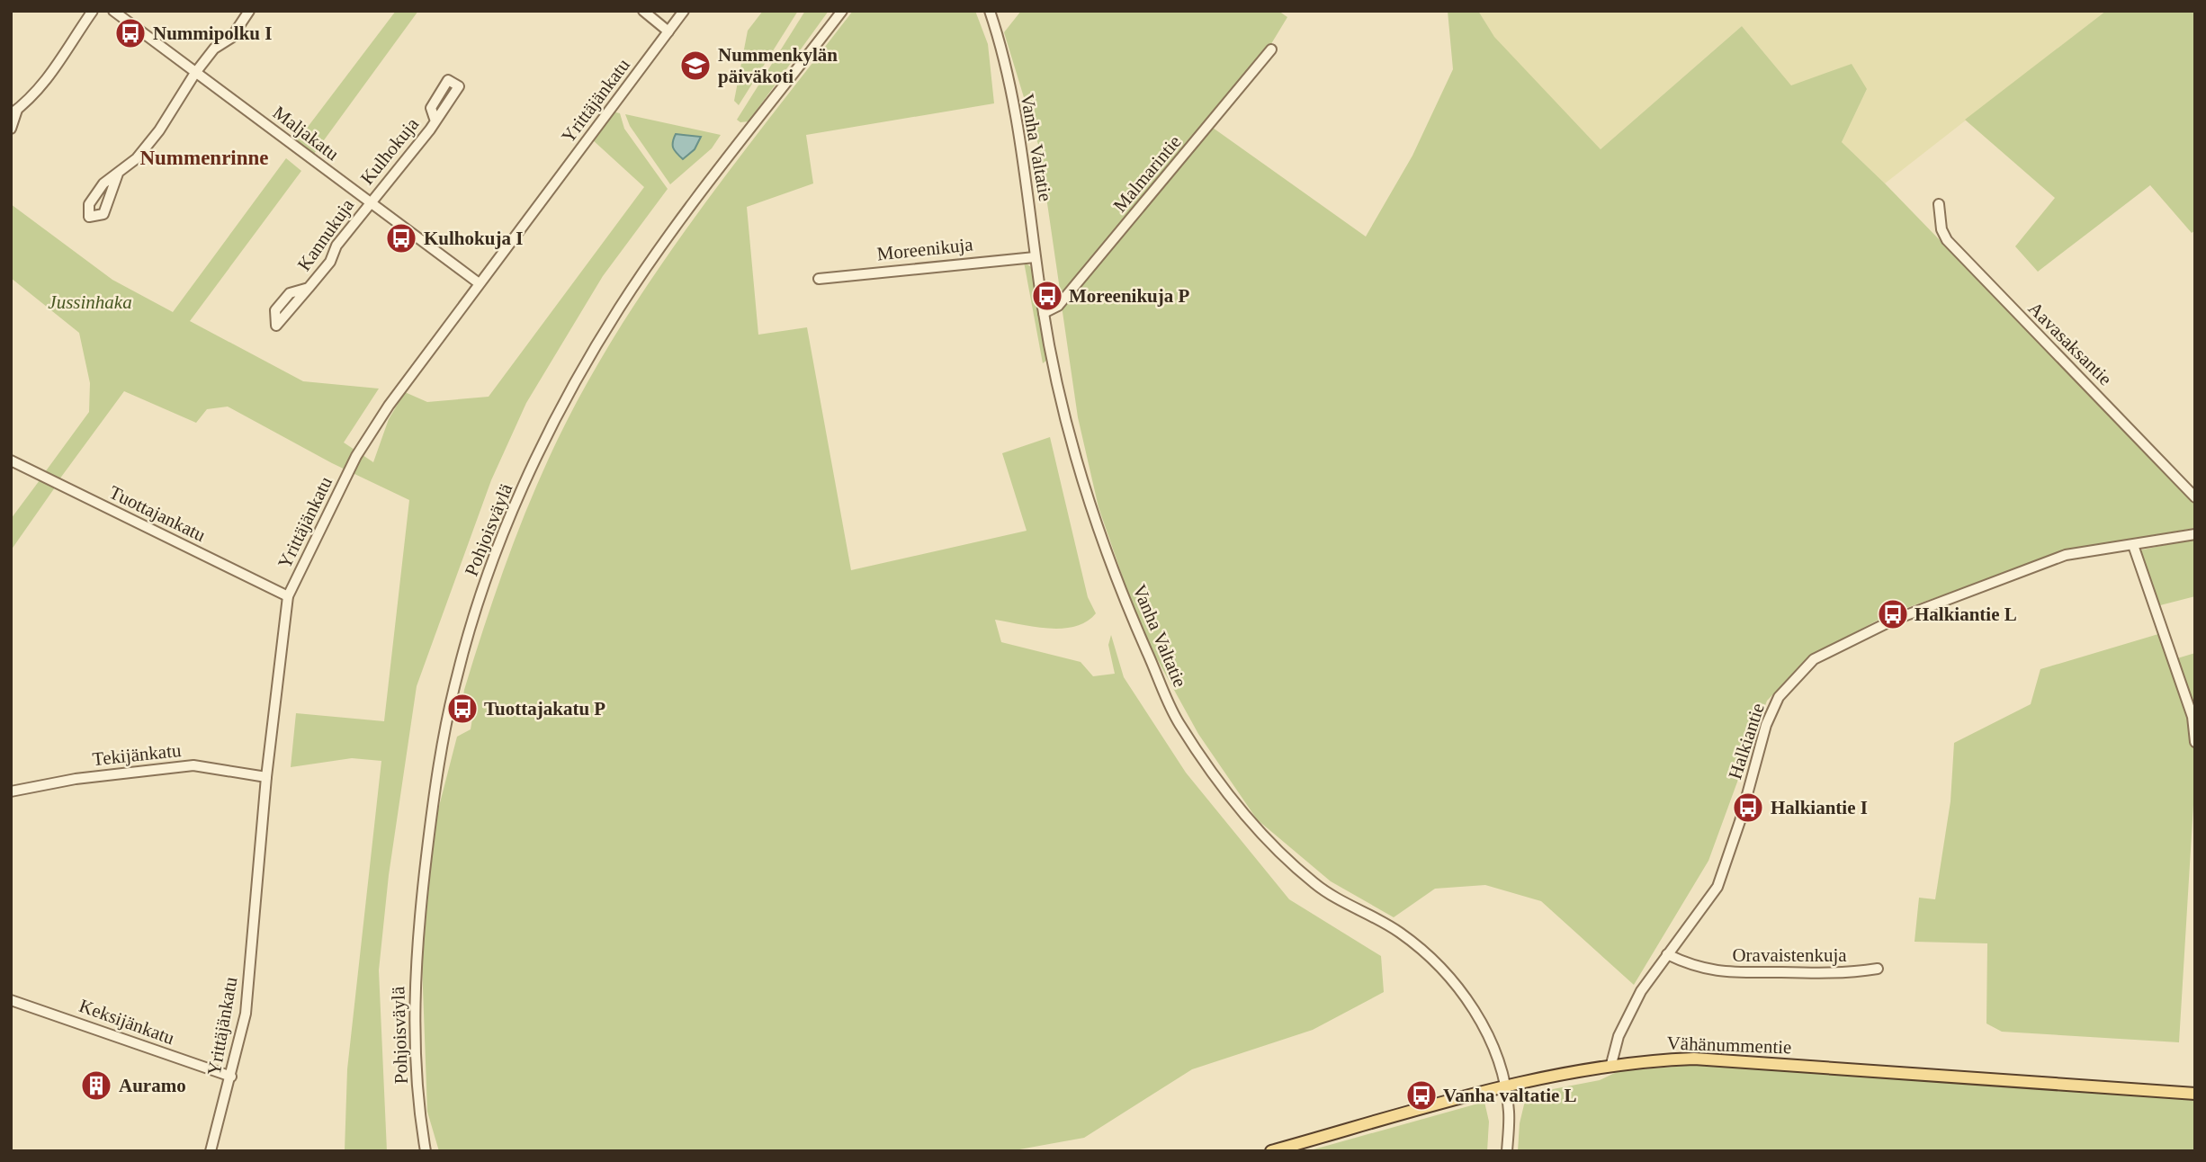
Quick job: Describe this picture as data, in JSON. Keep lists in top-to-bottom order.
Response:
{
  "streets": {
    "main road": ["Vähänummentie"],
    "street": [
      "Yrittäjänkatu",
      "Maljakatu",
      "Vanha Valtatie",
      "Kulhokuja",
      "Malmarintie",
      "Kannukuja",
      "Moreenikuja",
      "Aavasaksantie",
      "Tuottajankatu",
      "Pohjoisväylä",
      "Halkiantie",
      "Tekijänkatu",
      "Oravaistenkuja",
      "Keksijänkatu"
    ]
  },
  "crossings": [
    ["Yrittäjänkatu", "Maljakatu"],
    ["Yrittäjänkatu", "Tuottajankatu"],
    ["Yrittäjänkatu", "Tekijänkatu"],
    ["Yrittäjänkatu", "Keksijänkatu"],
    ["Maljakatu", "Kulhokuja"],
    ["Maljakatu", "Kannukuja"],
    ["Vanha Valtatie", "Malmarintie"],
    ["Vanha Valtatie", "Moreenikuja"],
    ["Vanha Valtatie", "Vähänummentie"],
    ["Kulhokuja", "Kannukuja"],
    ["Halkiantie", "Oravaistenkuja"],
    ["Halkiantie", "Vähänummentie"]
  ],
  "districts": ["Nummenrinne"],
  "parks": ["Jussinhaka"],
  "places": {
    "bus stop": [
      "Nummipolku I",
      "Kulhokuja I",
      "Moreenikuja P",
      "Halkiantie L",
      "Tuottajakatu P",
      "Halkiantie I",
      "Vanha valtatie L"
    ],
    "school or university": ["Nummenkylän päiväkoti"],
    "building": ["Auramo"]
  }
}
